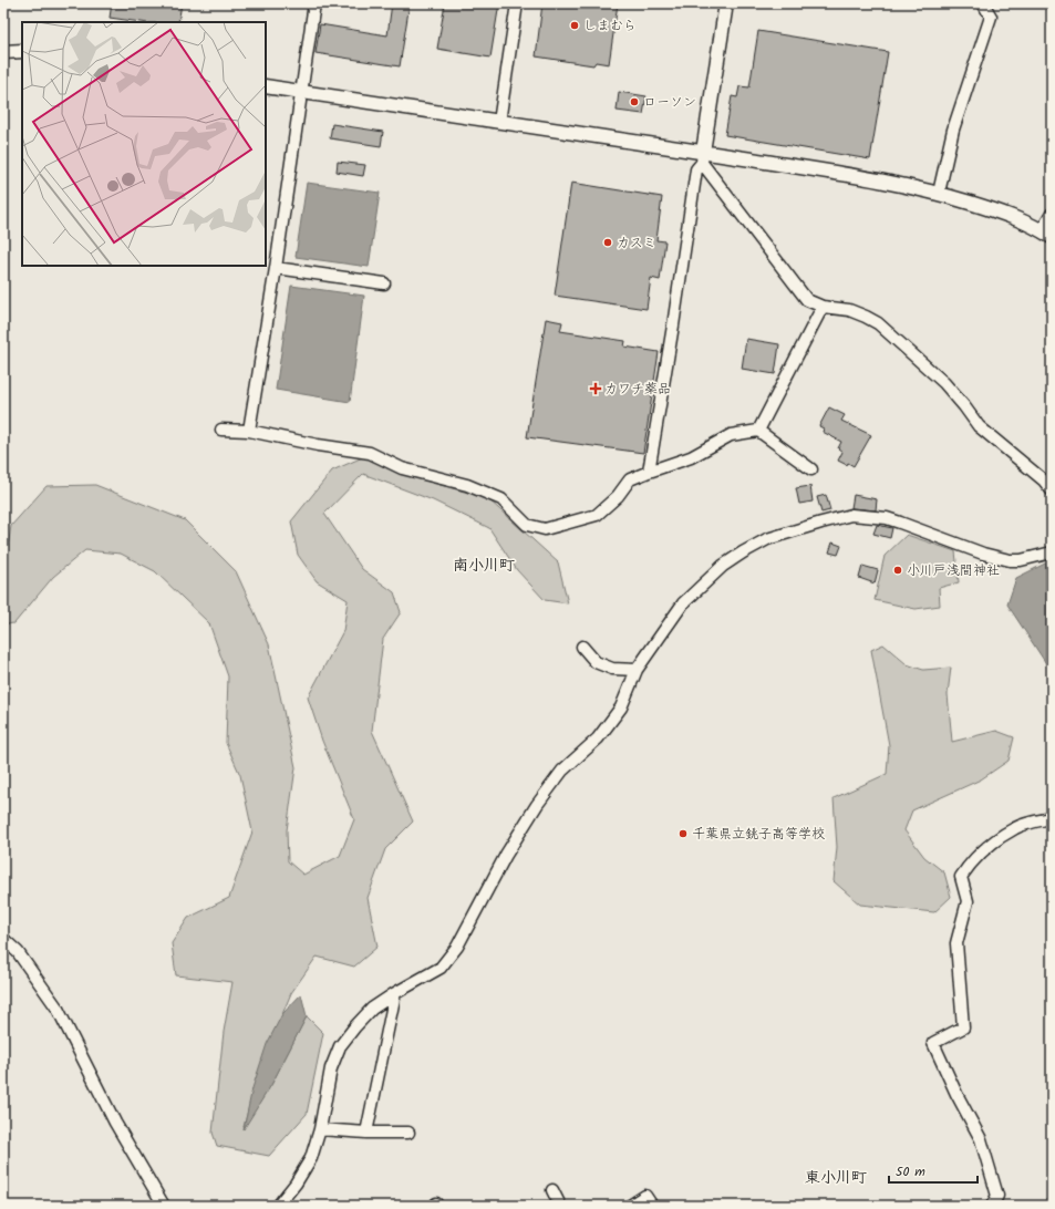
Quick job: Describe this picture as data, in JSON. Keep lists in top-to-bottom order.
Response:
{
  "districts": ["南小川町", "東小川町"],
  "places": {
    "other": [
      "しまむら",
      "ローソン",
      "カスミ",
      "小川戸浅間神社",
      "千葉県立銚子高等学校"
    ],
    "health": ["カワチ薬品"]
  },
  "scale_bar": "50 m"
}
